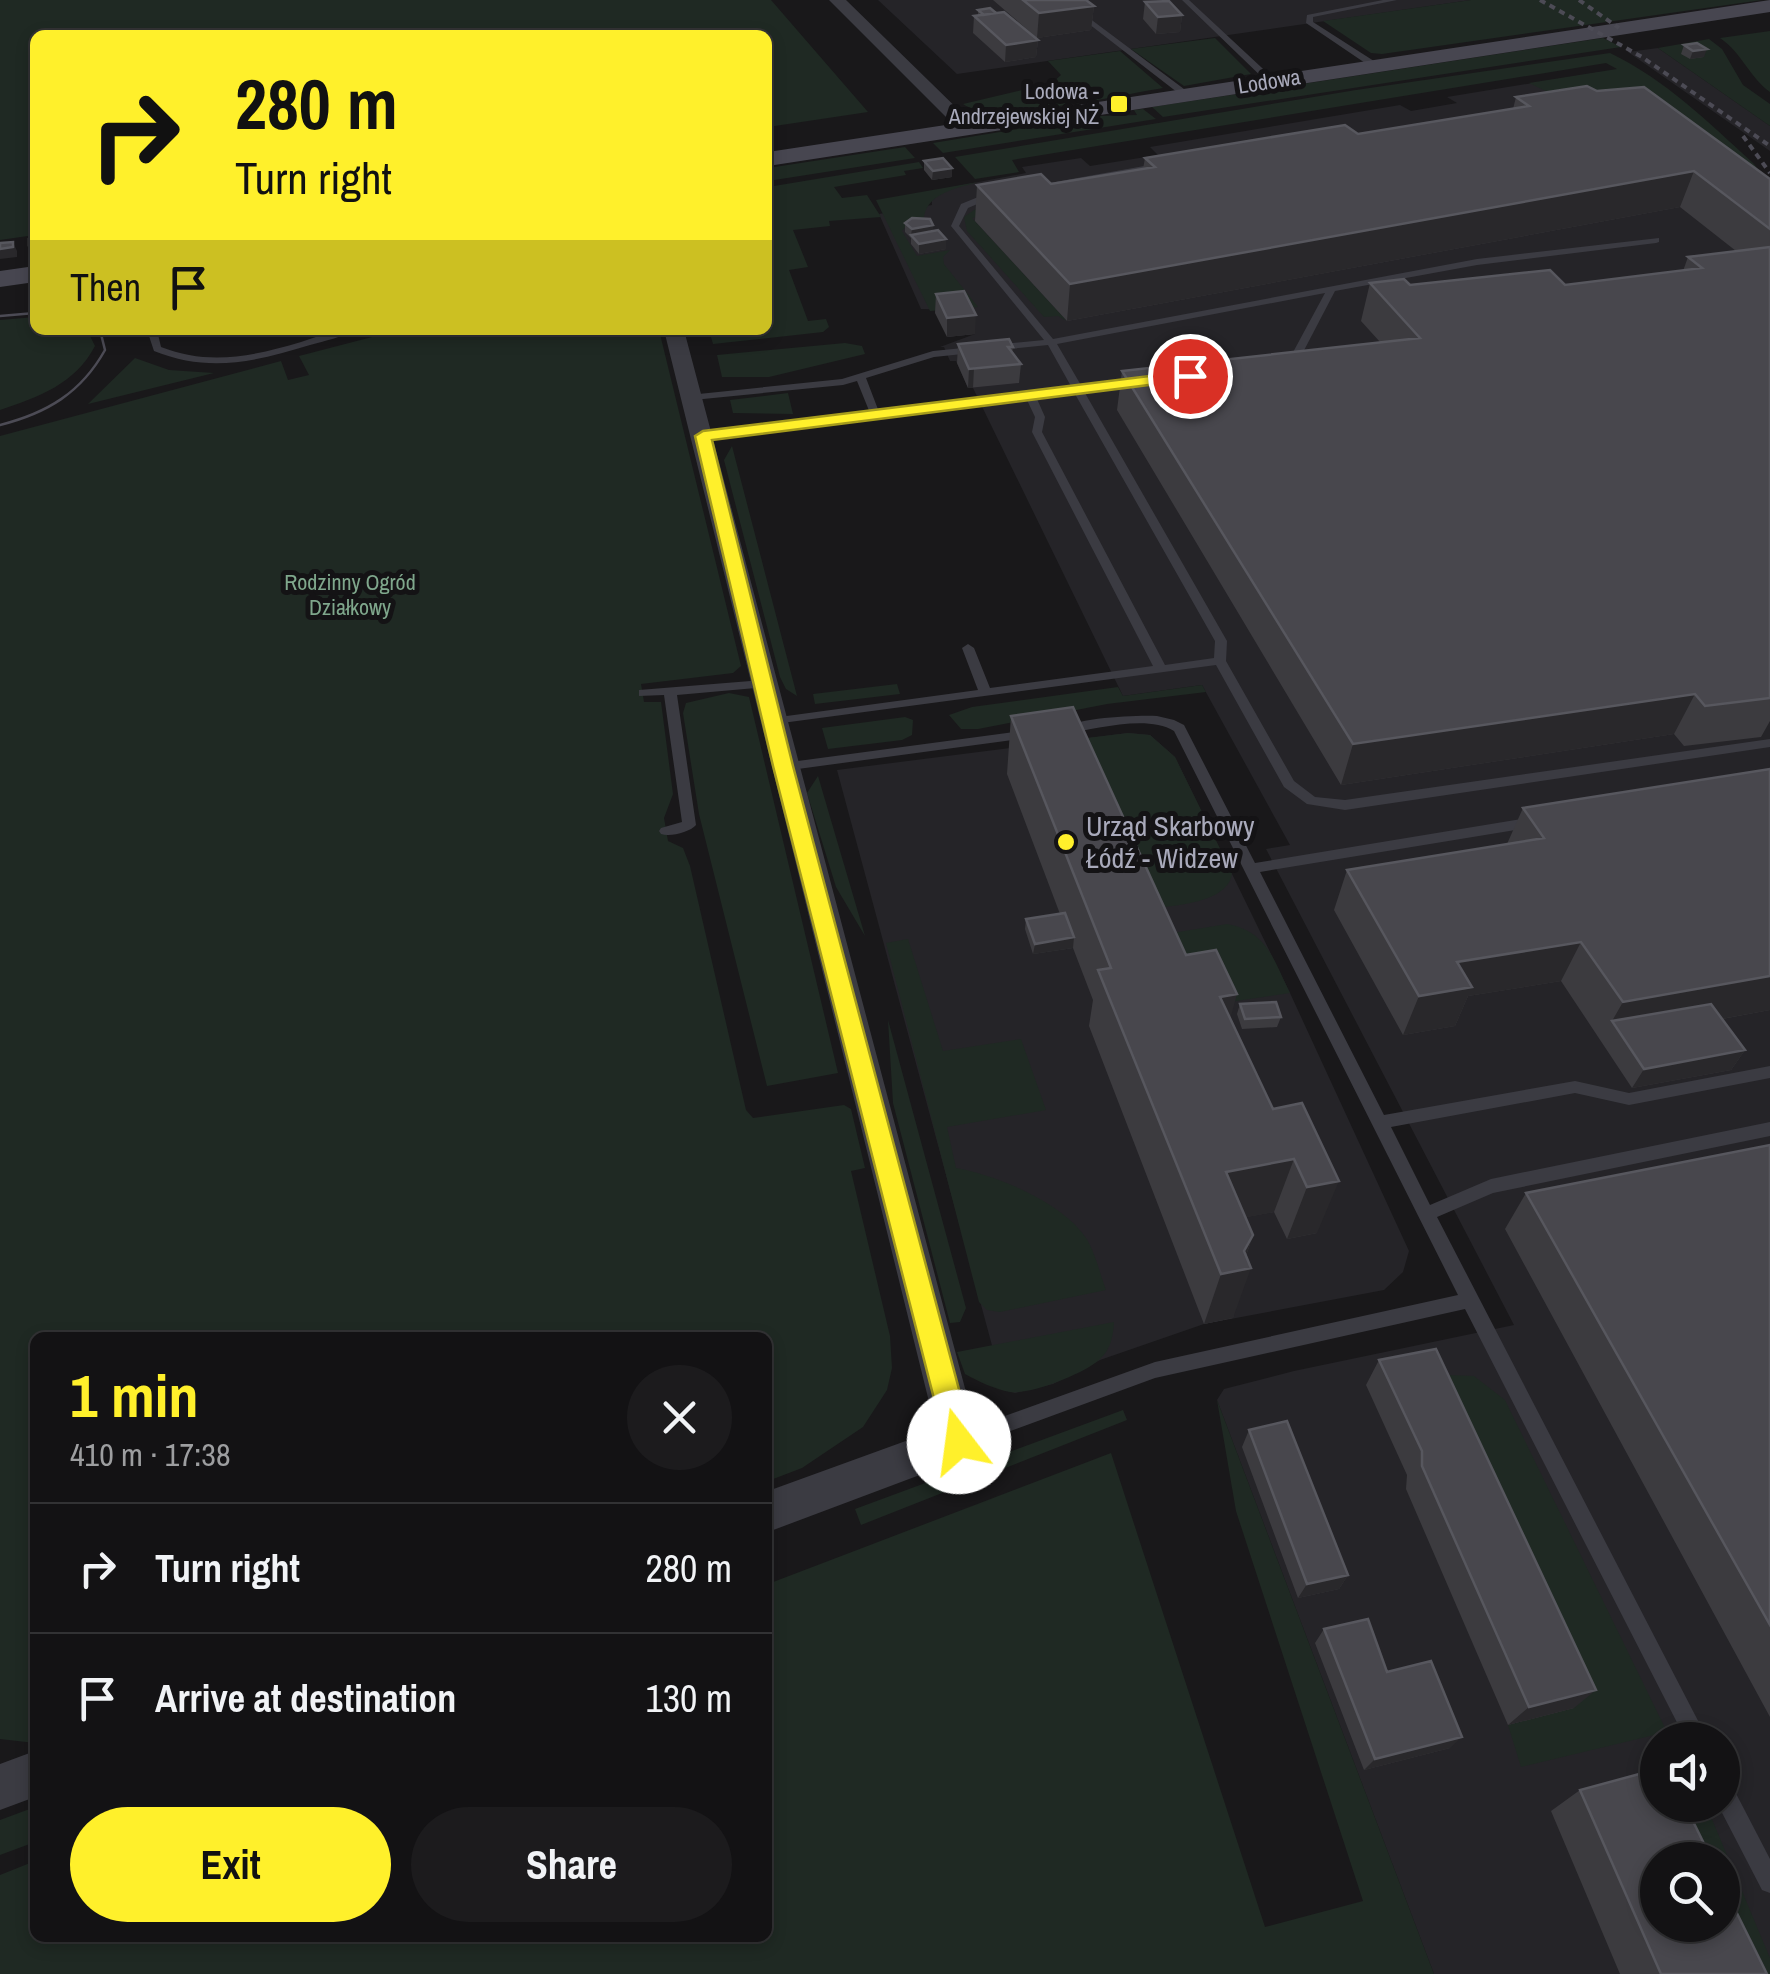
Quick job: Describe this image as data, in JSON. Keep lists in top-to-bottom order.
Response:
{
  "streets": {
    "street": ["Lodowa"]
  },
  "parks": ["Rodzinny Ogród Działkowy"],
  "places": {
    "transit": ["Lodowa - Andrzejewskiej NŻ"],
    "other": ["Urząd Skarbowy Łódź - Widzew"]
  },
  "page": {
    "turn": ["280 m", "Turn right"],
    "then": "Then",
    "heading": ["1 min", "410 m · 17:38"],
    "list": [
      {
        "name": "Turn right",
        "value": "280 m"
      },
      {
        "name": "Arrive at destination",
        "value": "130 m"
      }
    ],
    "buttons": ["Exit", "Share"]
  }
}
